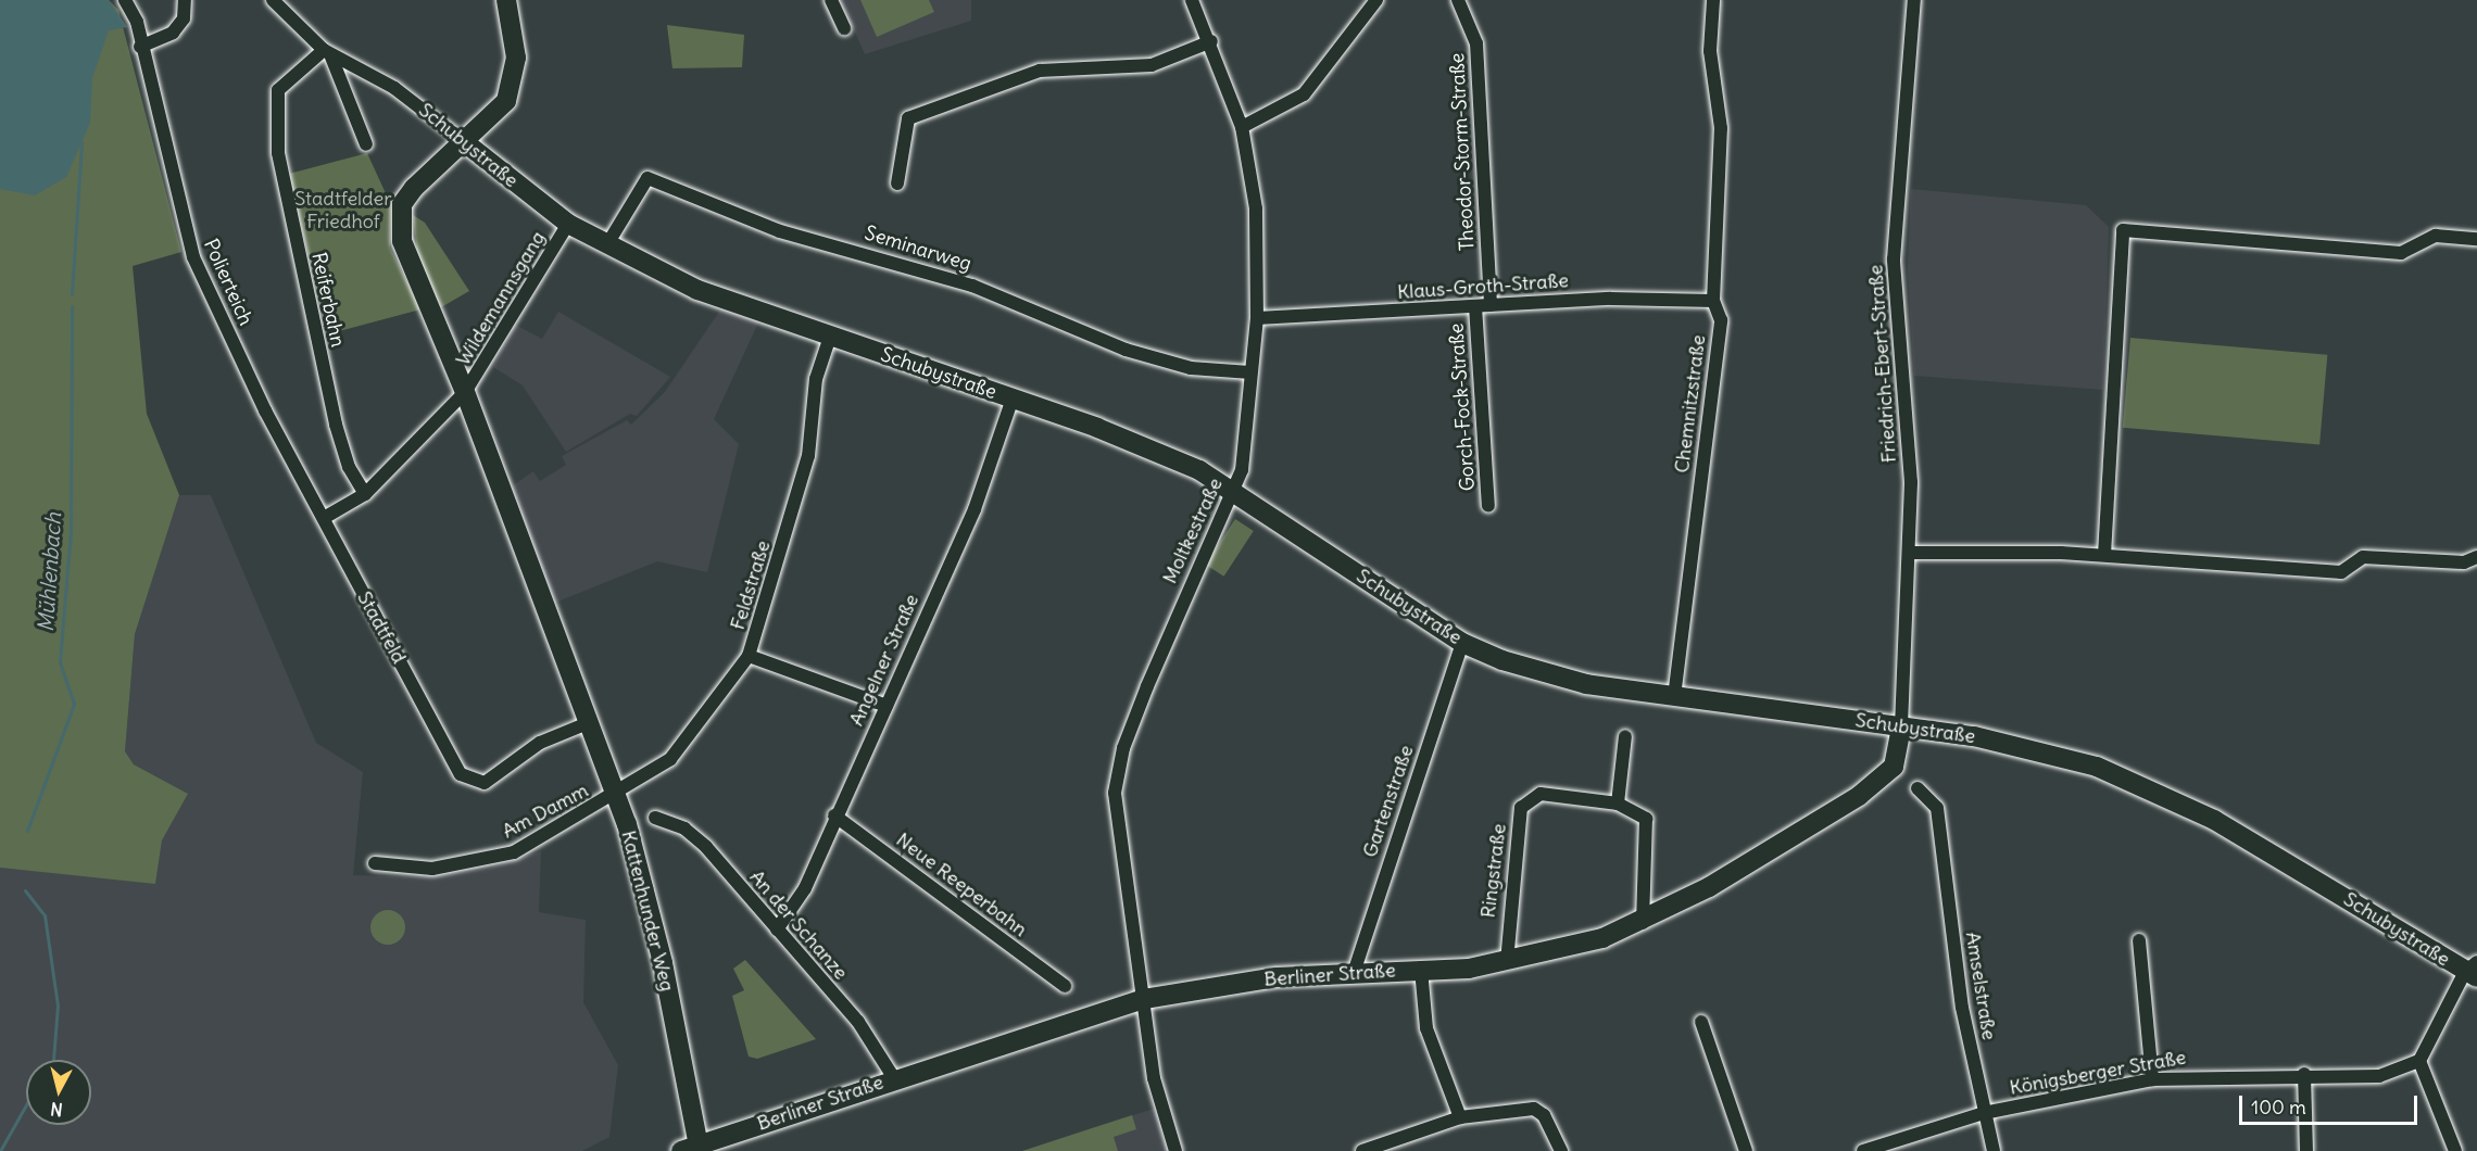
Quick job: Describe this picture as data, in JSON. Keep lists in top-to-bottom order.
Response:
{
  "streets": {
    "street": [
      "Schubystraße",
      "Theodor-Storm-Straße",
      "Seminarweg",
      "Polierteich",
      "Klaus-Groth-Straße",
      "Wildemannsgang",
      "Reiferbahn",
      "Friedrich-Ebert-Straße",
      "Chemnitzstraße",
      "Gorch-Fock-Straße",
      "Moltkestraße",
      "Feldstraße",
      "Stadtfeld",
      "Angelner Straße",
      "Gartenstraße",
      "Am Damm",
      "Ringstraße",
      "Neue Reeperbahn",
      "Kattenhunder Weg",
      "An der Schanze",
      "Berliner Straße",
      "Amselstraße",
      "Königsberger Straße"
    ]
  },
  "crossings": [
    ["Schubystraße", "Seminarweg"],
    ["Schubystraße", "Wildemannsgang"],
    ["Schubystraße", "Reiferbahn"],
    ["Schubystraße", "Friedrich-Ebert-Straße"],
    ["Schubystraße", "Chemnitzstraße"],
    ["Schubystraße", "Moltkestraße"],
    ["Schubystraße", "Feldstraße"],
    ["Schubystraße", "Angelner Straße"],
    ["Schubystraße", "Gartenstraße"],
    ["Schubystraße", "Berliner Straße"],
    ["Theodor-Storm-Straße", "Klaus-Groth-Straße"],
    ["Seminarweg", "Moltkestraße"],
    ["Polierteich", "Stadtfeld"],
    ["Klaus-Groth-Straße", "Chemnitzstraße"],
    ["Klaus-Groth-Straße", "Gorch-Fock-Straße"],
    ["Klaus-Groth-Straße", "Moltkestraße"],
    ["Wildemannsgang", "Kattenhunder Weg"],
    ["Friedrich-Ebert-Straße", "Berliner Straße"],
    ["Moltkestraße", "Berliner Straße"],
    ["Feldstraße", "Am Damm"],
    ["Feldstraße", "Kattenhunder Weg"],
    ["Stadtfeld", "Kattenhunder Weg"],
    ["Angelner Straße", "Neue Reeperbahn"],
    ["Angelner Straße", "An der Schanze"],
    ["Gartenstraße", "Berliner Straße"],
    ["Am Damm", "Kattenhunder Weg"],
    ["Ringstraße", "Berliner Straße"],
    ["Kattenhunder Weg", "Berliner Straße"],
    ["An der Schanze", "Berliner Straße"],
    ["Amselstraße", "Königsberger Straße"]
  ],
  "water": ["Mühlenbach"],
  "parks": ["Stadtfelder Friedhof"],
  "scale_bar": "100 m",
  "north": "bottom"
}
